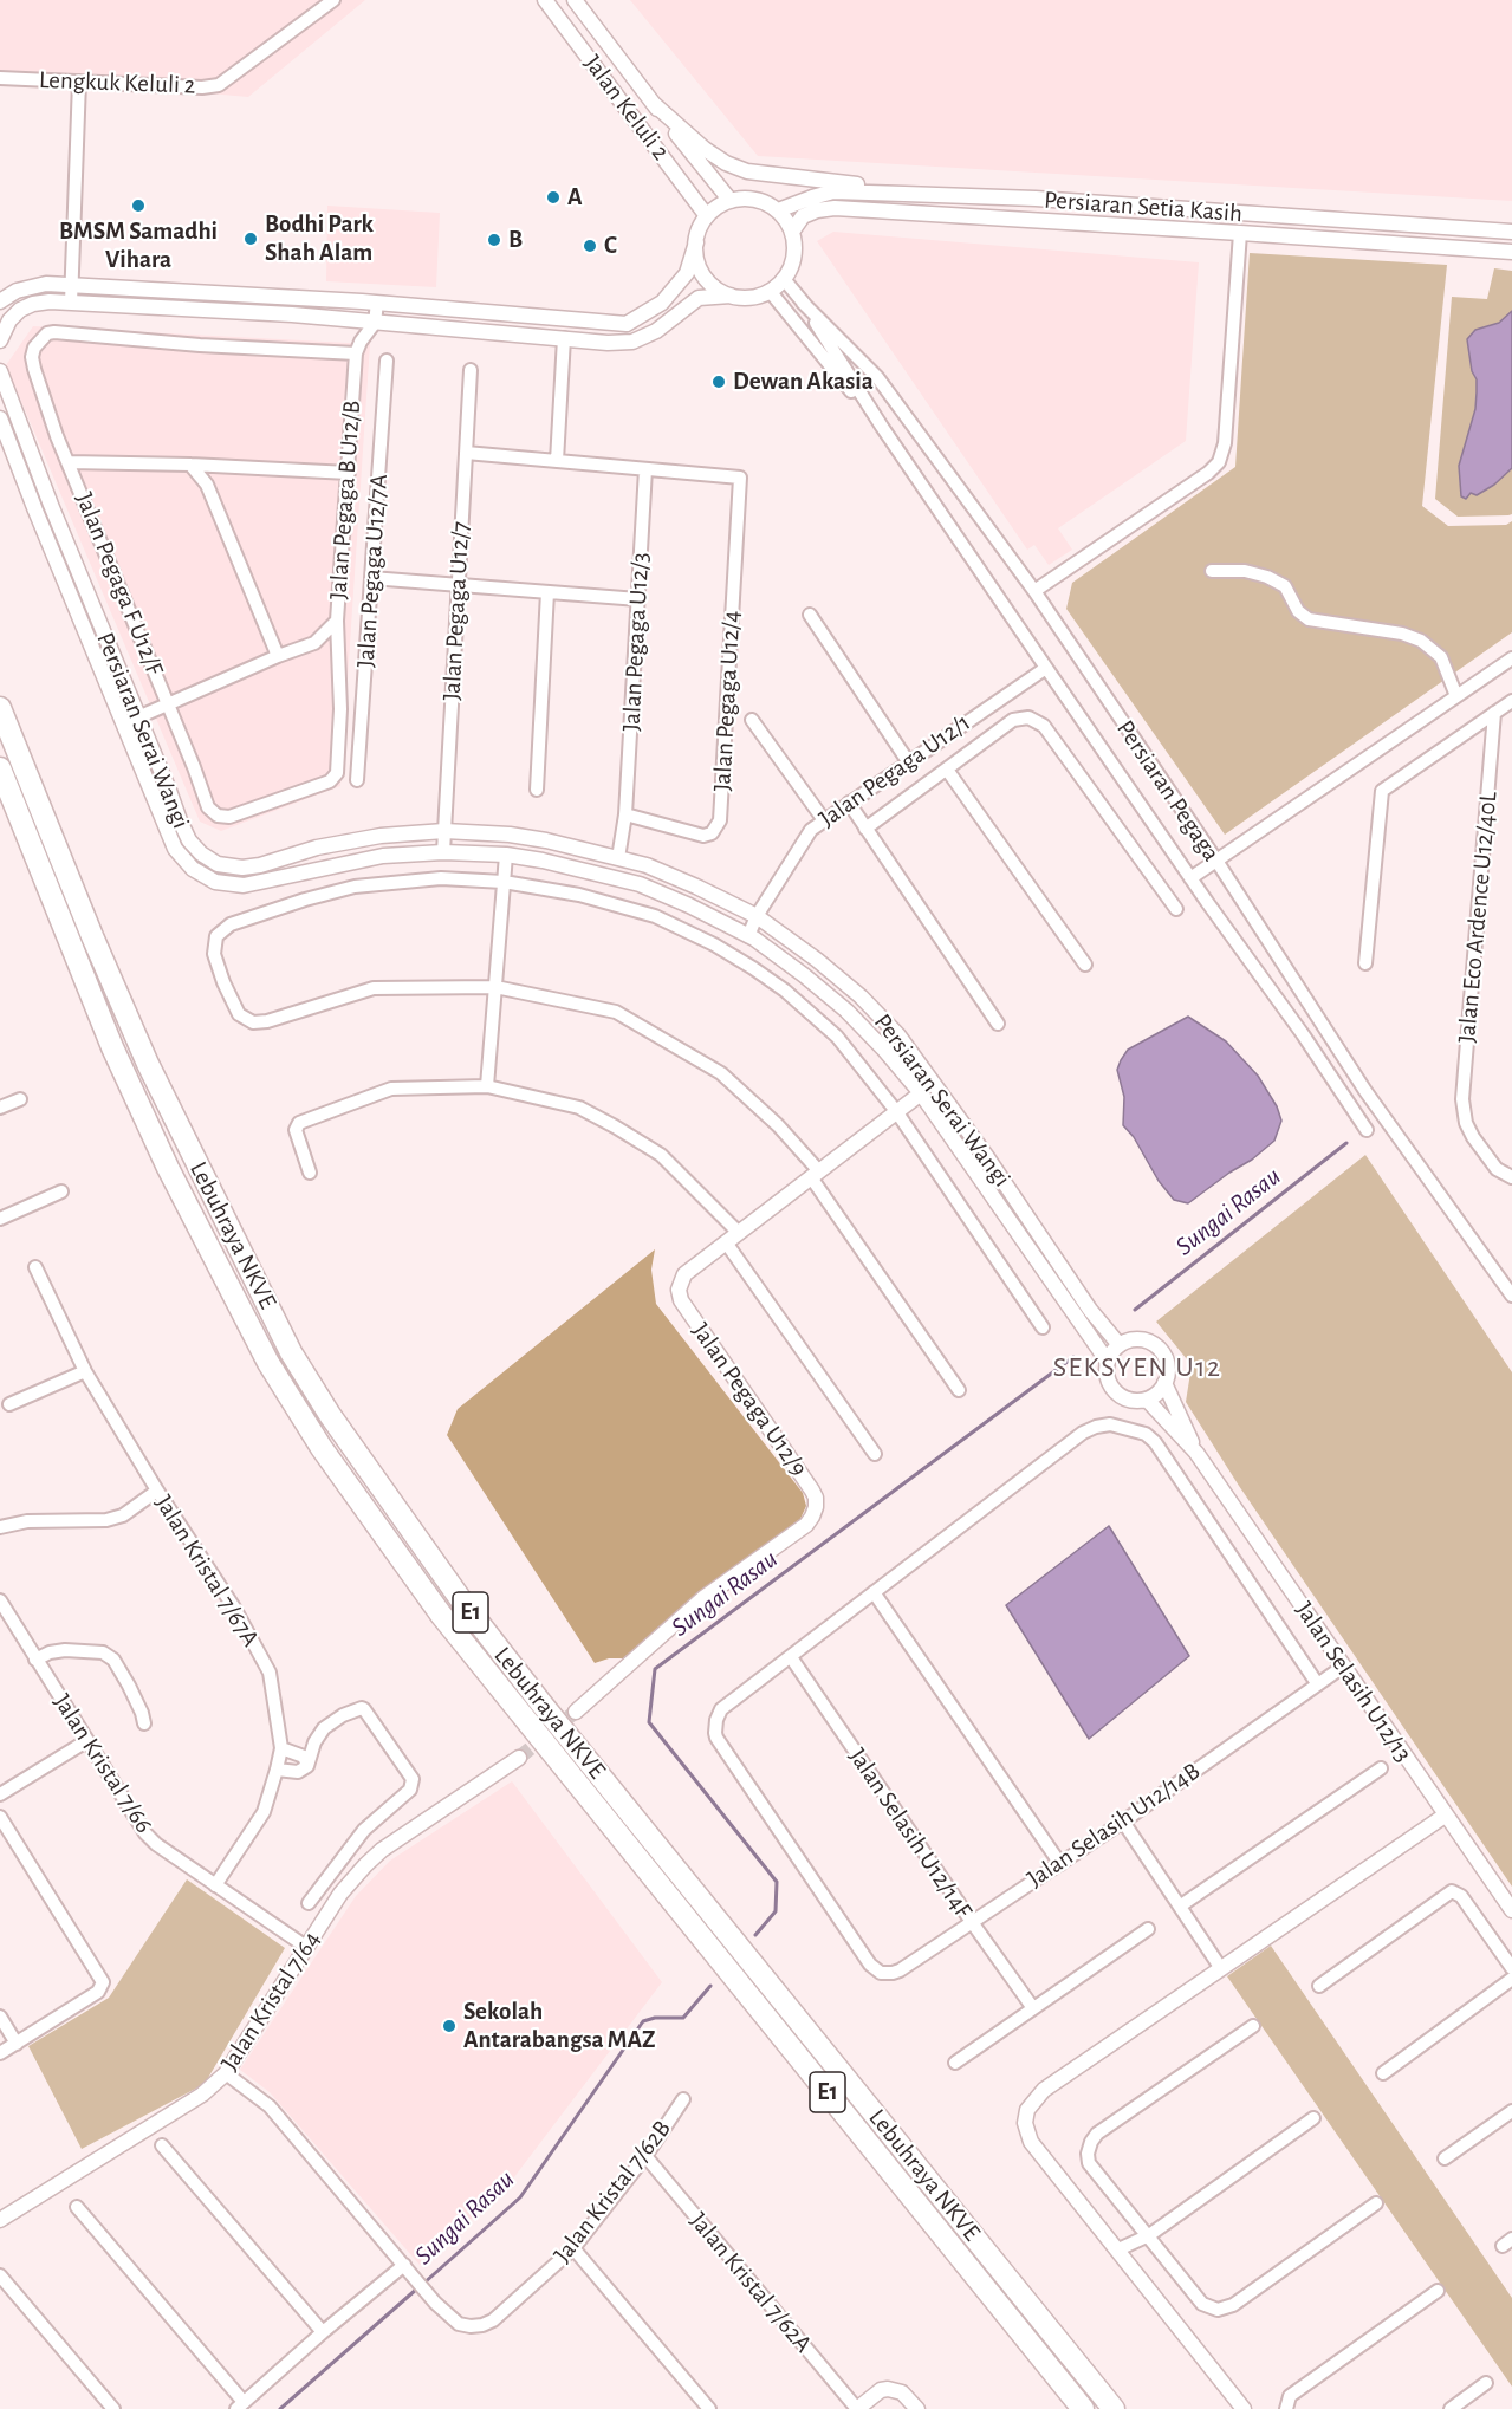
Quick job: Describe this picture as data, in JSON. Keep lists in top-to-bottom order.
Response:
{
  "streets": {
    "highway": ["Lebuhraya NKVE", "E1"],
    "street": [
      "Lengkuk Keluli 2",
      "Jalan Keluli 2",
      "Persiaran Setia Kasih",
      "Jalan Pegaga B U12/B",
      "Jalan Pegaga U12/7A",
      "Jalan Pegaga F U12/F",
      "Jalan Pegaga U12/7",
      "Jalan Pegaga U12/3",
      "Jalan Pegaga U12/4",
      "Persiaran Serai Wangi",
      "Jalan Pegaga U12/1",
      "Persiaran Pegaga",
      "Jalan Eco Ardence U12/40L",
      "Jalan Pegaga U12/9",
      "Jalan Kristal 7/67A",
      "Jalan Selasih U12/13",
      "Jalan Kristal 7/66",
      "Jalan Selasih U12/14B",
      "Jalan Selasih U12/14F",
      "Jalan Kristal 7/64",
      "Jalan Kristal 7/62B",
      "Jalan Kristal 7/62A"
    ]
  },
  "crossings": [
    ["Jalan Keluli 2", "Persiaran Setia Kasih"],
    ["Jalan Keluli 2", "Persiaran Pegaga"],
    ["Persiaran Setia Kasih", "Persiaran Pegaga"],
    ["Jalan Pegaga B U12/B", "Jalan Pegaga F U12/F"],
    ["Jalan Pegaga B U12/B", "Persiaran Serai Wangi"],
    ["Jalan Pegaga U12/7", "Persiaran Serai Wangi"],
    ["Jalan Pegaga U12/3", "Jalan Pegaga U12/4"],
    ["Jalan Pegaga U12/3", "Persiaran Serai Wangi"],
    ["Persiaran Serai Wangi", "Jalan Pegaga U12/1"],
    ["Persiaran Serai Wangi", "Jalan Pegaga U12/9"],
    ["Persiaran Serai Wangi", "Jalan Selasih U12/13"],
    ["Jalan Pegaga U12/1", "Persiaran Pegaga"],
    ["Jalan Kristal 7/67A", "Jalan Kristal 7/66"],
    ["Jalan Selasih U12/13", "Jalan Selasih U12/14B"],
    ["Jalan Kristal 7/66", "Jalan Kristal 7/64"],
    ["Jalan Selasih U12/14B", "Jalan Selasih U12/14F"],
    ["Jalan Kristal 7/64", "Jalan Kristal 7/62B"],
    ["Jalan Kristal 7/62B", "Jalan Kristal 7/62A"]
  ],
  "districts": ["SEKSYEN U12"],
  "water": ["Sungai Rasau"],
  "places": [
    "A",
    "BMSM Samadhi Vihara",
    "Bodhi Park Shah Alam",
    "B",
    "C",
    "Dewan Akasia",
    "Sekolah Antarabangsa MAZ"
  ]
}
